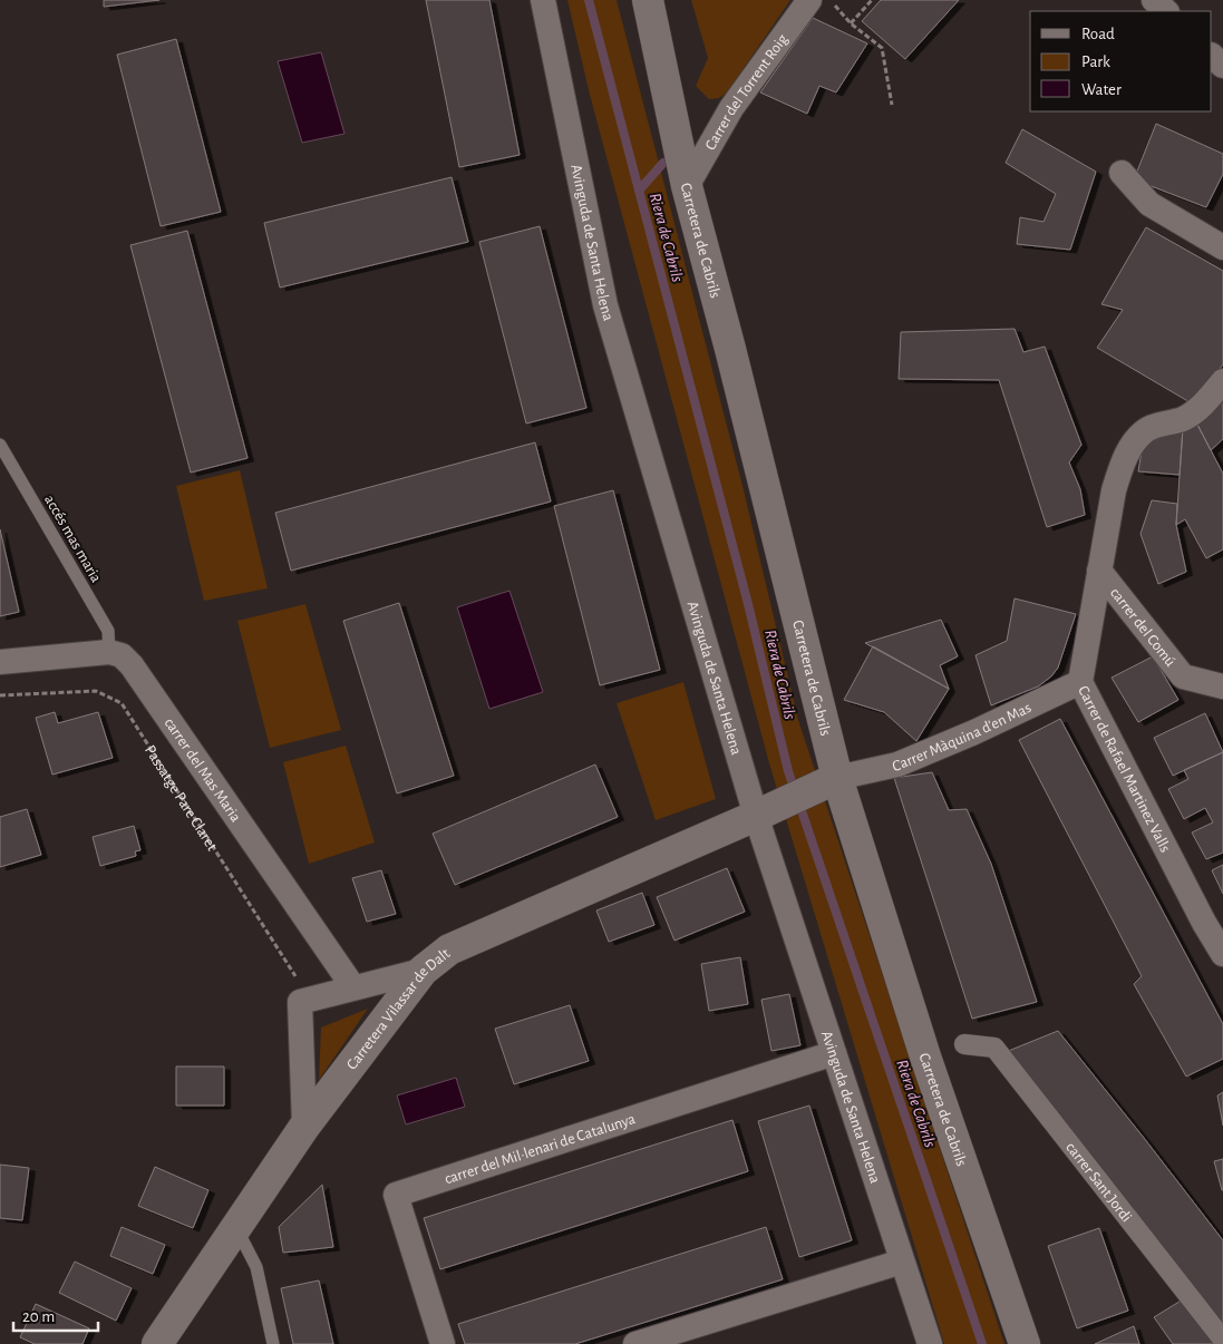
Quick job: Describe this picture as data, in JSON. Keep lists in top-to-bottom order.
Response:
{
  "streets": {
    "street": [
      "Carrer del Torrent Roig",
      "Carretera de Cabrils",
      "Avinguda de Santa Helena",
      "carrer del Comú",
      "Carrer Màquina d'en Mas",
      "Carrer de Rafael Martinez Valls",
      "carrer del Mas Maria",
      "Carretera Vilassar de Dalt",
      "carrer del Mil·lenari de Catalunya",
      "carrer Sant Jordi"
    ],
    "lane": ["accés mas maria"],
    "path": ["Passatge Pare Claret"]
  },
  "crossings": [
    ["Carrer del Torrent Roig", "Carretera de Cabrils"],
    ["Carretera de Cabrils", "Carrer Màquina d'en Mas"],
    ["Avinguda de Santa Helena", "Carretera Vilassar de Dalt"],
    ["Avinguda de Santa Helena", "carrer del Mil·lenari de Catalunya"],
    ["accés mas maria", "carrer del Mas Maria"],
    ["carrer del Comú", "Carrer de Rafael Martinez Valls"],
    ["Carrer Màquina d'en Mas", "Carrer de Rafael Martinez Valls"]
  ],
  "water": ["Riera de Cabrils"],
  "legend": ["Road", "Park", "Water"],
  "scale_bar": "20 m"
}
